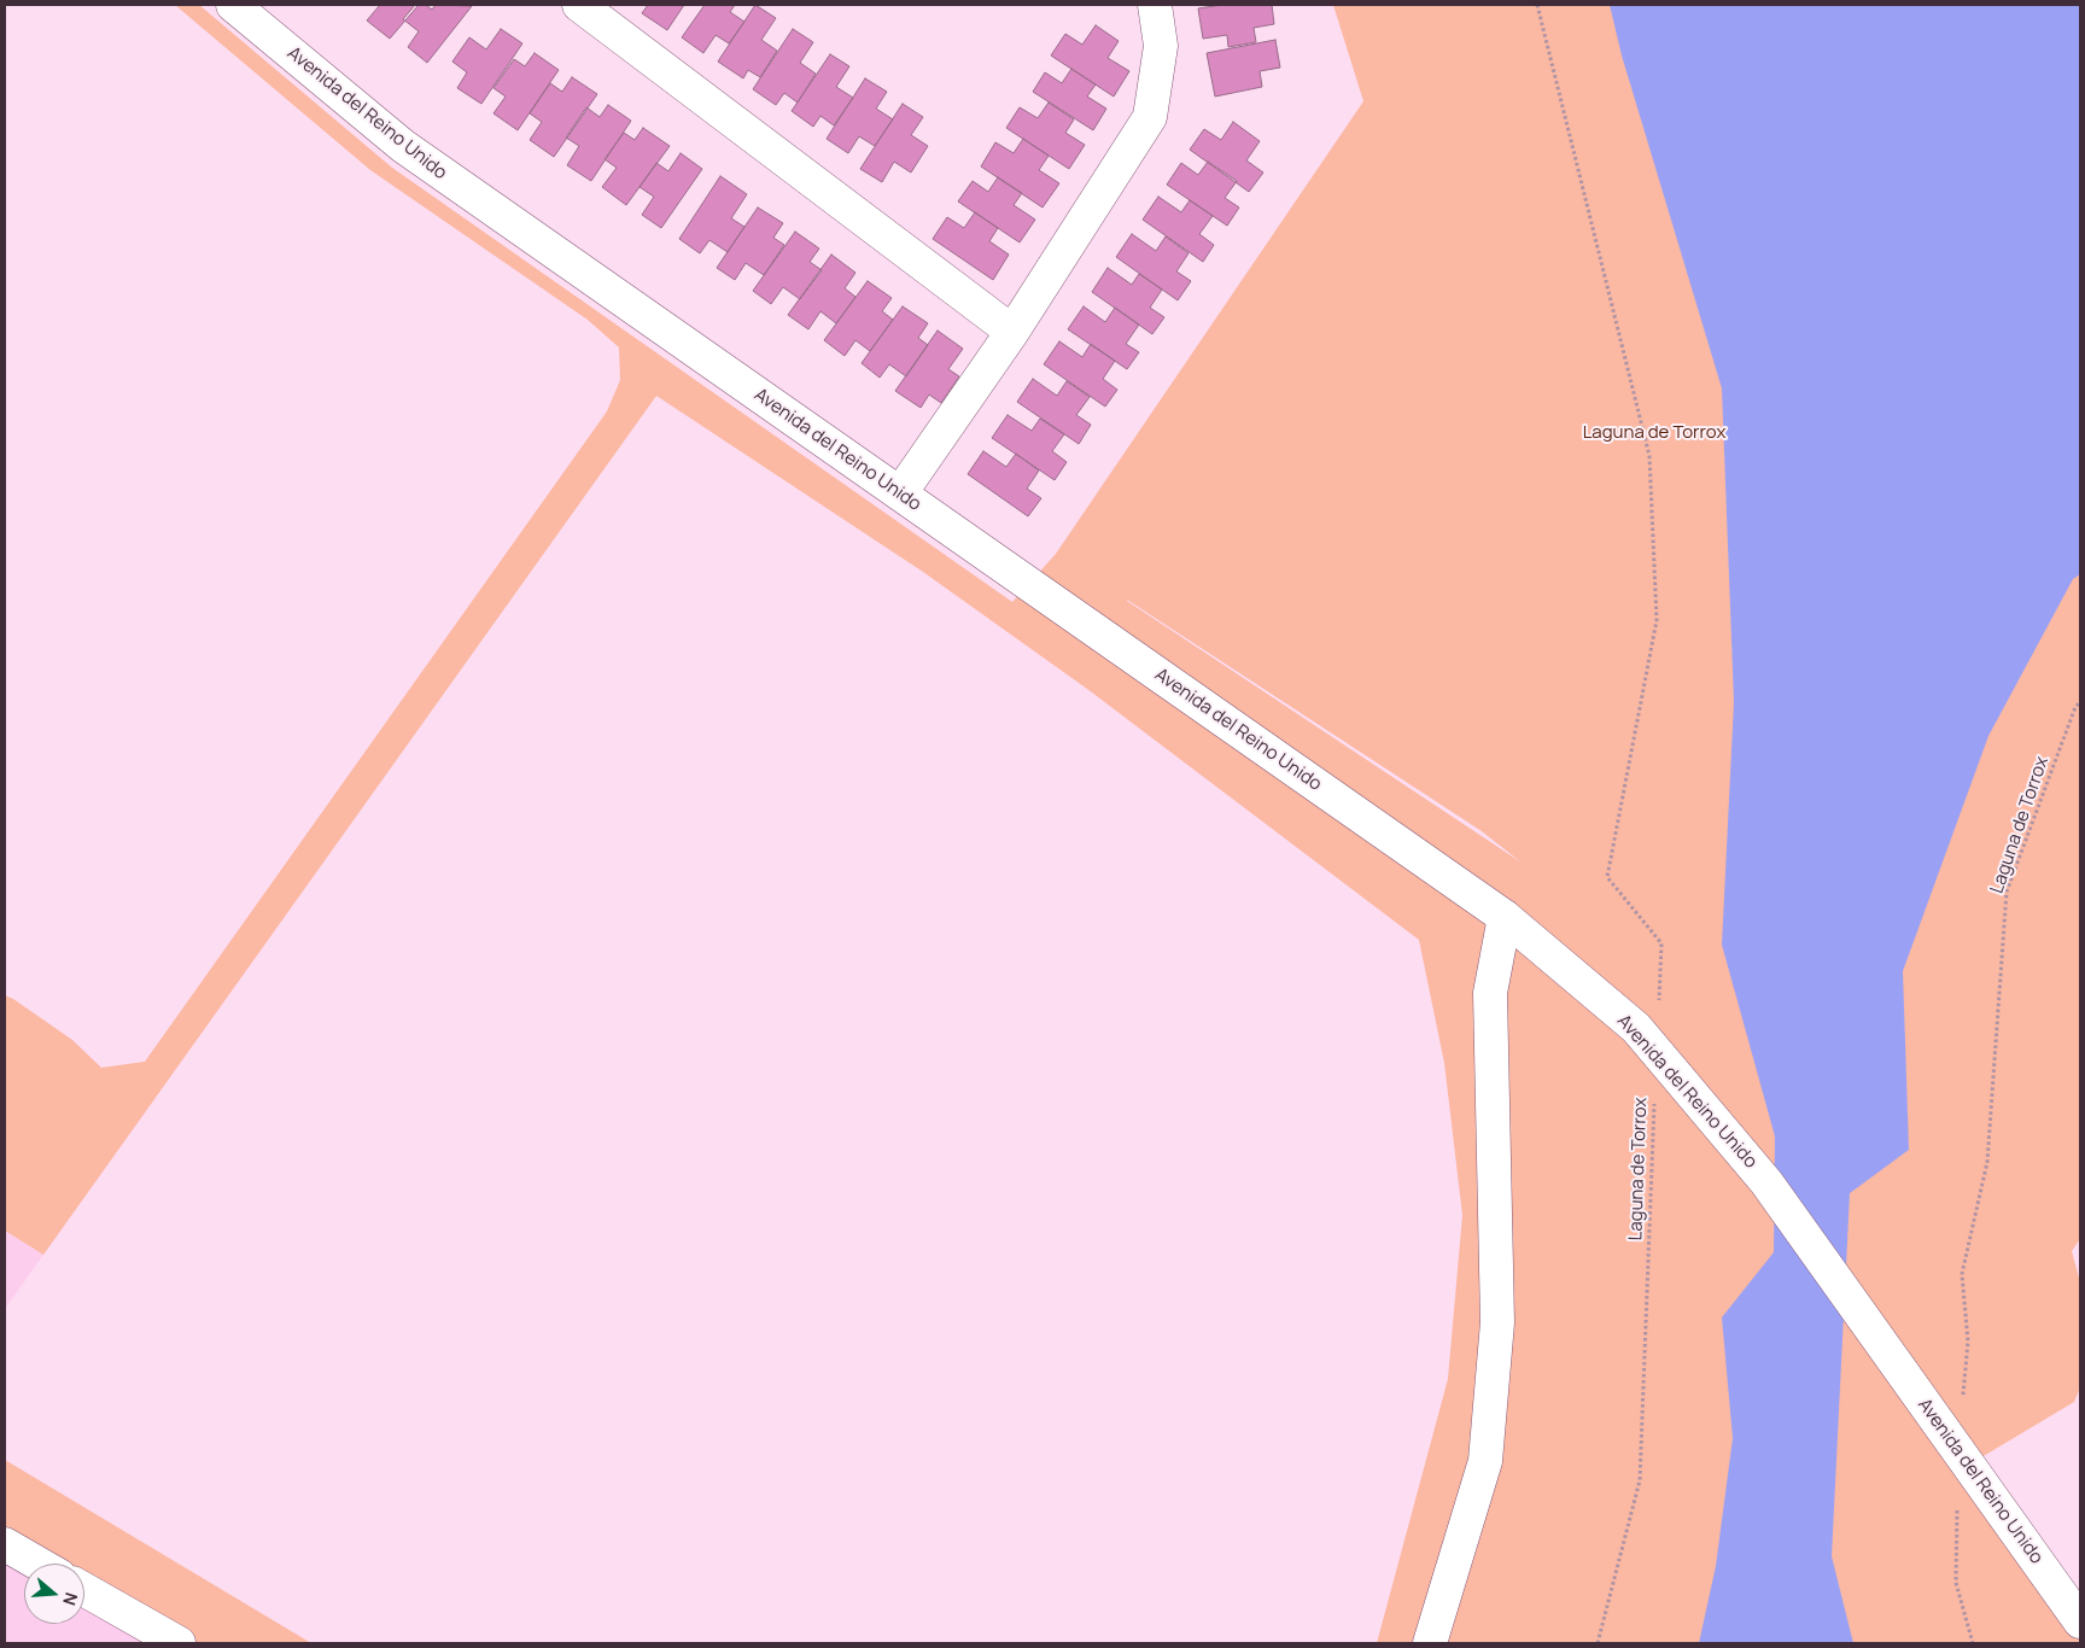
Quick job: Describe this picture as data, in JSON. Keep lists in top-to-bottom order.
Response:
{
  "streets": {
    "street": ["Avenida del Reino Unido"],
    "path": ["Laguna de Torrox"]
  },
  "crossings": [
    ["Avenida del Reino Unido", "Laguna de Torrox"]
  ],
  "parks": ["Laguna de Torrox"],
  "north": "right"
}
